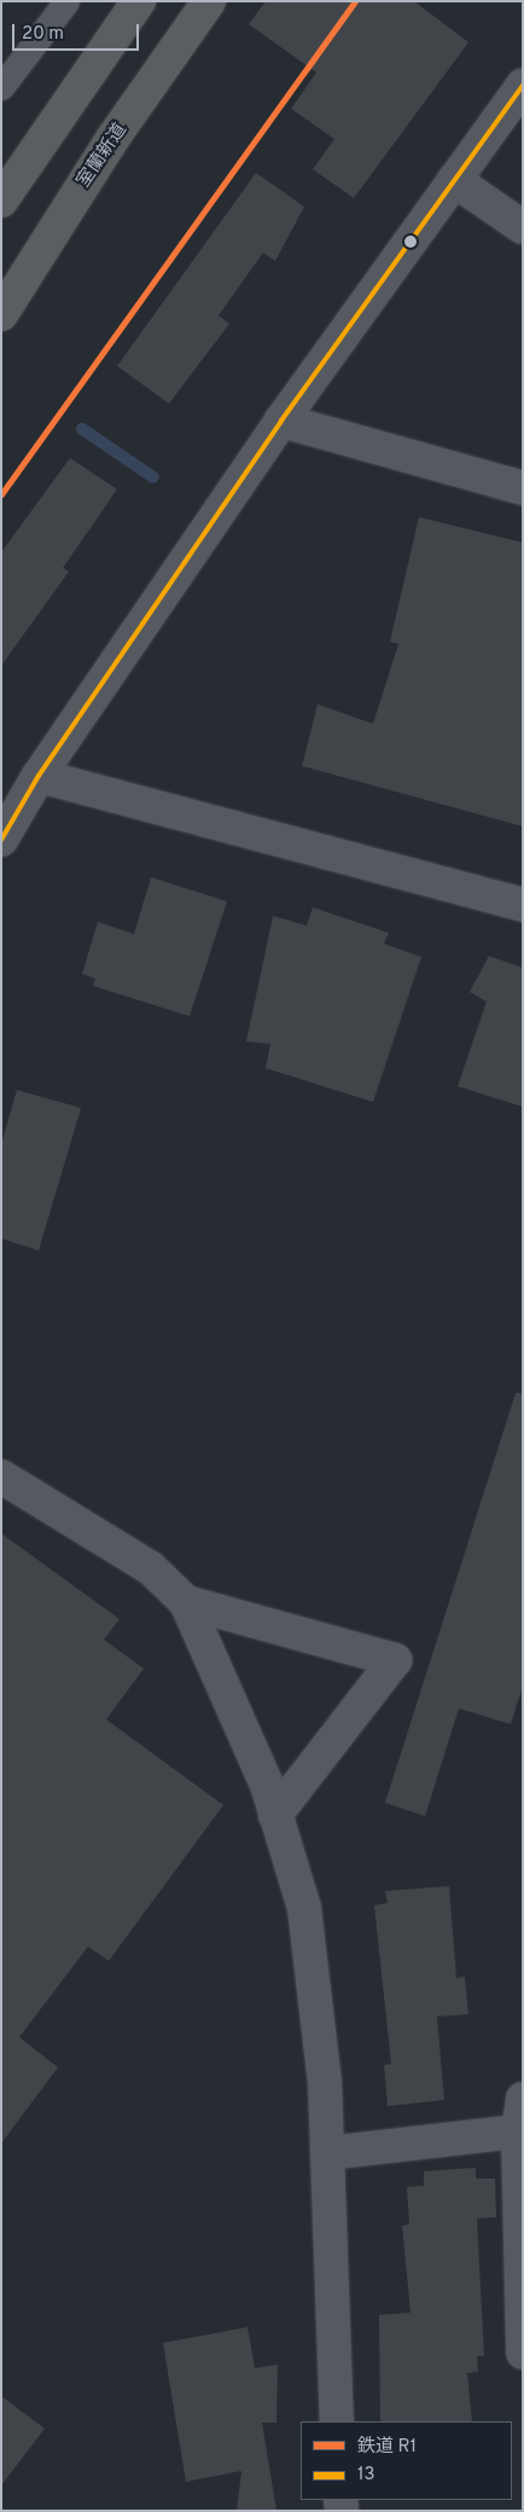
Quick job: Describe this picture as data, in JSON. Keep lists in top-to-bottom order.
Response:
{
  "streets": {
    "highway": ["室蘭新道"]
  },
  "lines": ["rail line R1", "transit line 13"],
  "legend": ["鉄道 R1", "13"],
  "scale_bar": "20 m"
}
